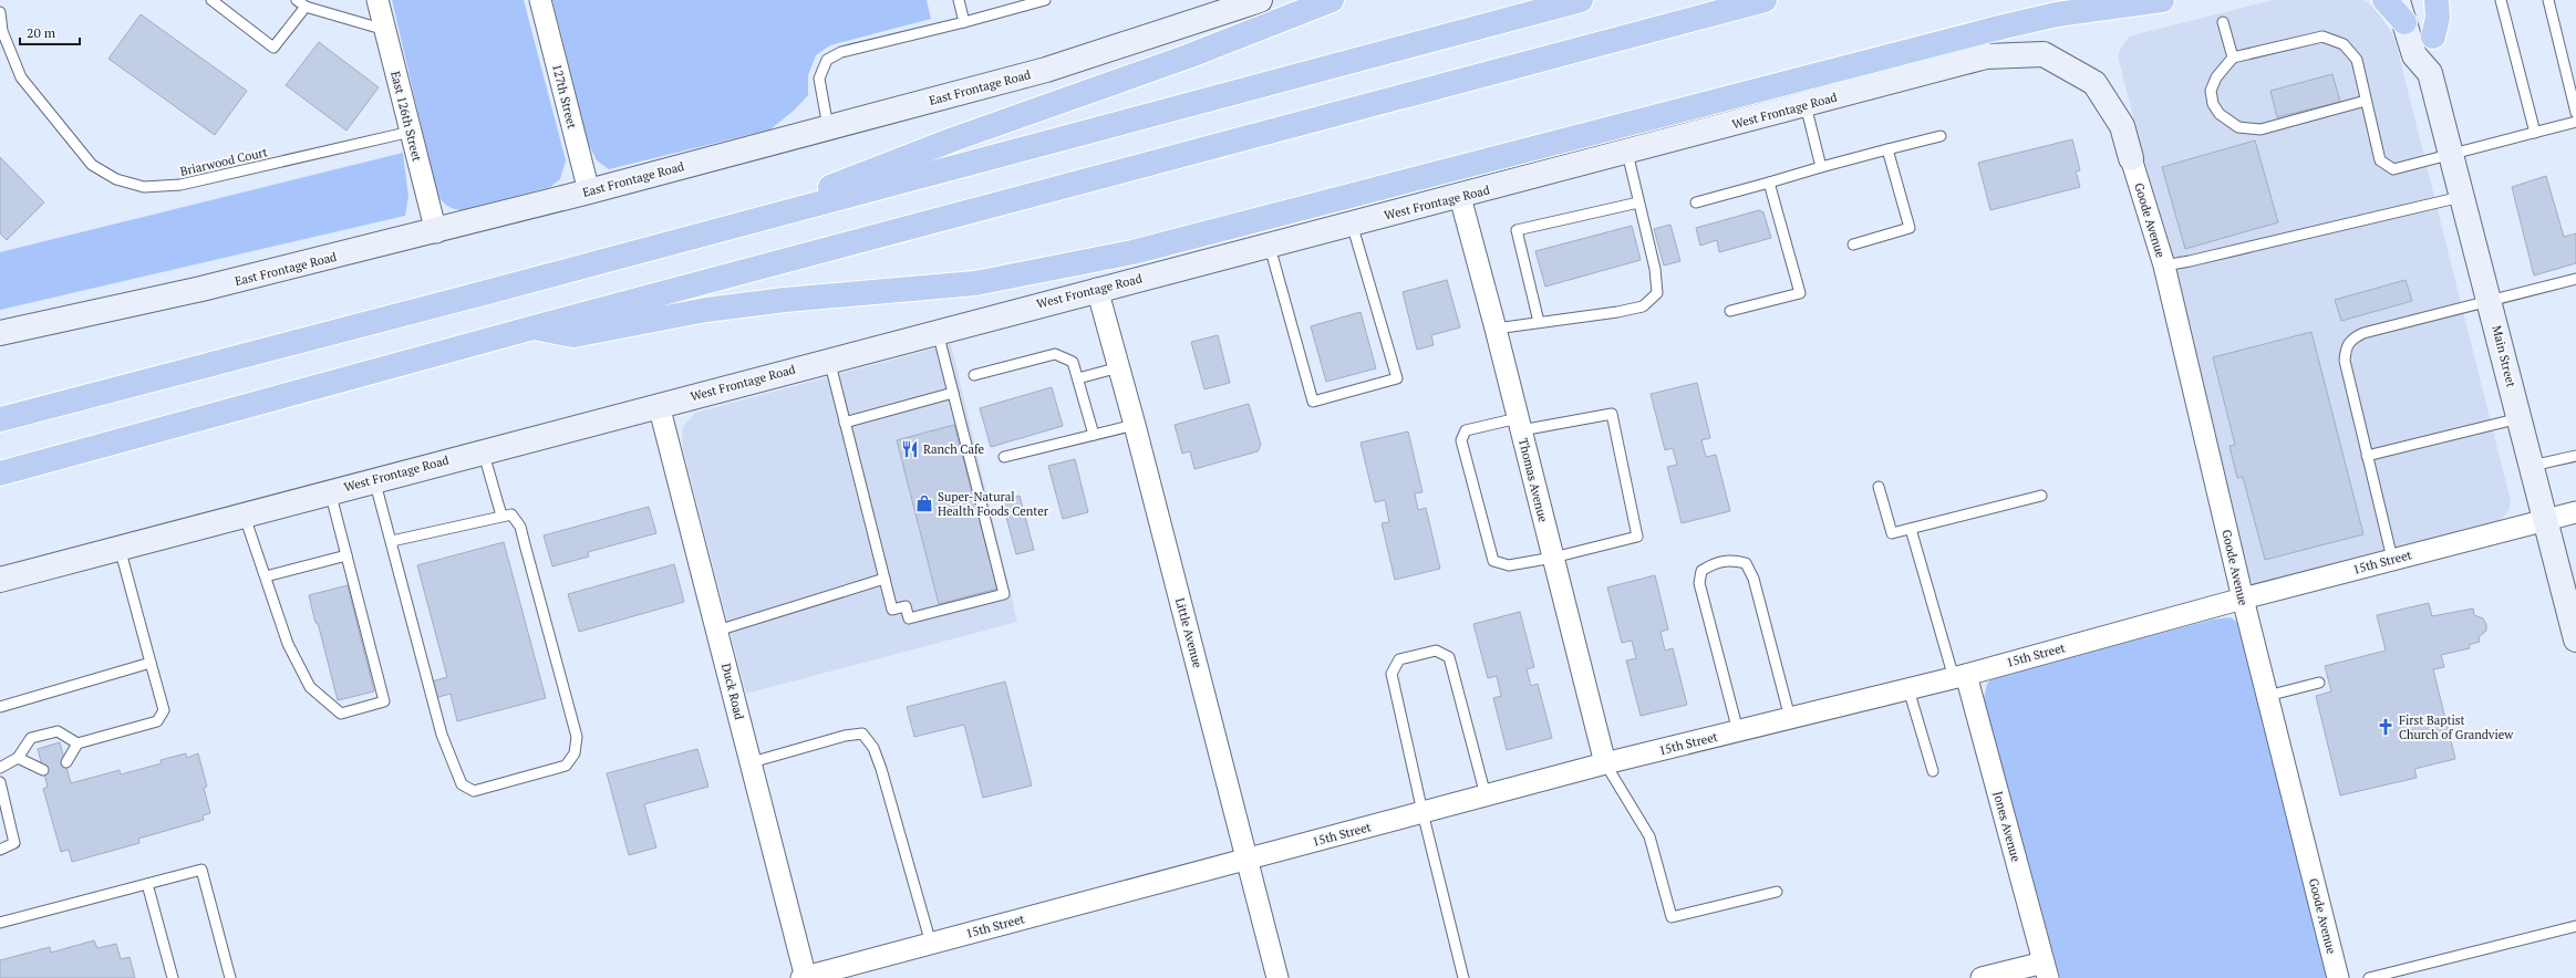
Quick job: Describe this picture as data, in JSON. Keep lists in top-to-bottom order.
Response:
{
  "streets": {
    "street": [
      "East Frontage Road",
      "127th Street",
      "West Frontage Road",
      "East 126th Street",
      "Goode Avenue",
      "Main Street",
      "Thomas Avenue",
      "15th Street",
      "Little Avenue",
      "Duck Road",
      "Jones Avenue"
    ],
    "lane": ["Briarwood Court"]
  },
  "crossings": [
    ["East Frontage Road", "127th Street"],
    ["East Frontage Road", "East 126th Street"],
    ["West Frontage Road", "Goode Avenue"],
    ["West Frontage Road", "Thomas Avenue"],
    ["West Frontage Road", "Little Avenue"],
    ["West Frontage Road", "Duck Road"],
    ["East 126th Street", "Briarwood Court"],
    ["Goode Avenue", "15th Street"],
    ["Main Street", "15th Street"],
    ["Thomas Avenue", "15th Street"],
    ["15th Street", "Little Avenue"],
    ["15th Street", "Duck Road"],
    ["15th Street", "Jones Avenue"]
  ],
  "places": {
    "restaurant": ["Ranch Cafe"],
    "shop": ["Super-Natural Health Foods Center"],
    "church": ["First Baptist Church of Grandview"]
  },
  "scale_bar": "20 m"
}
